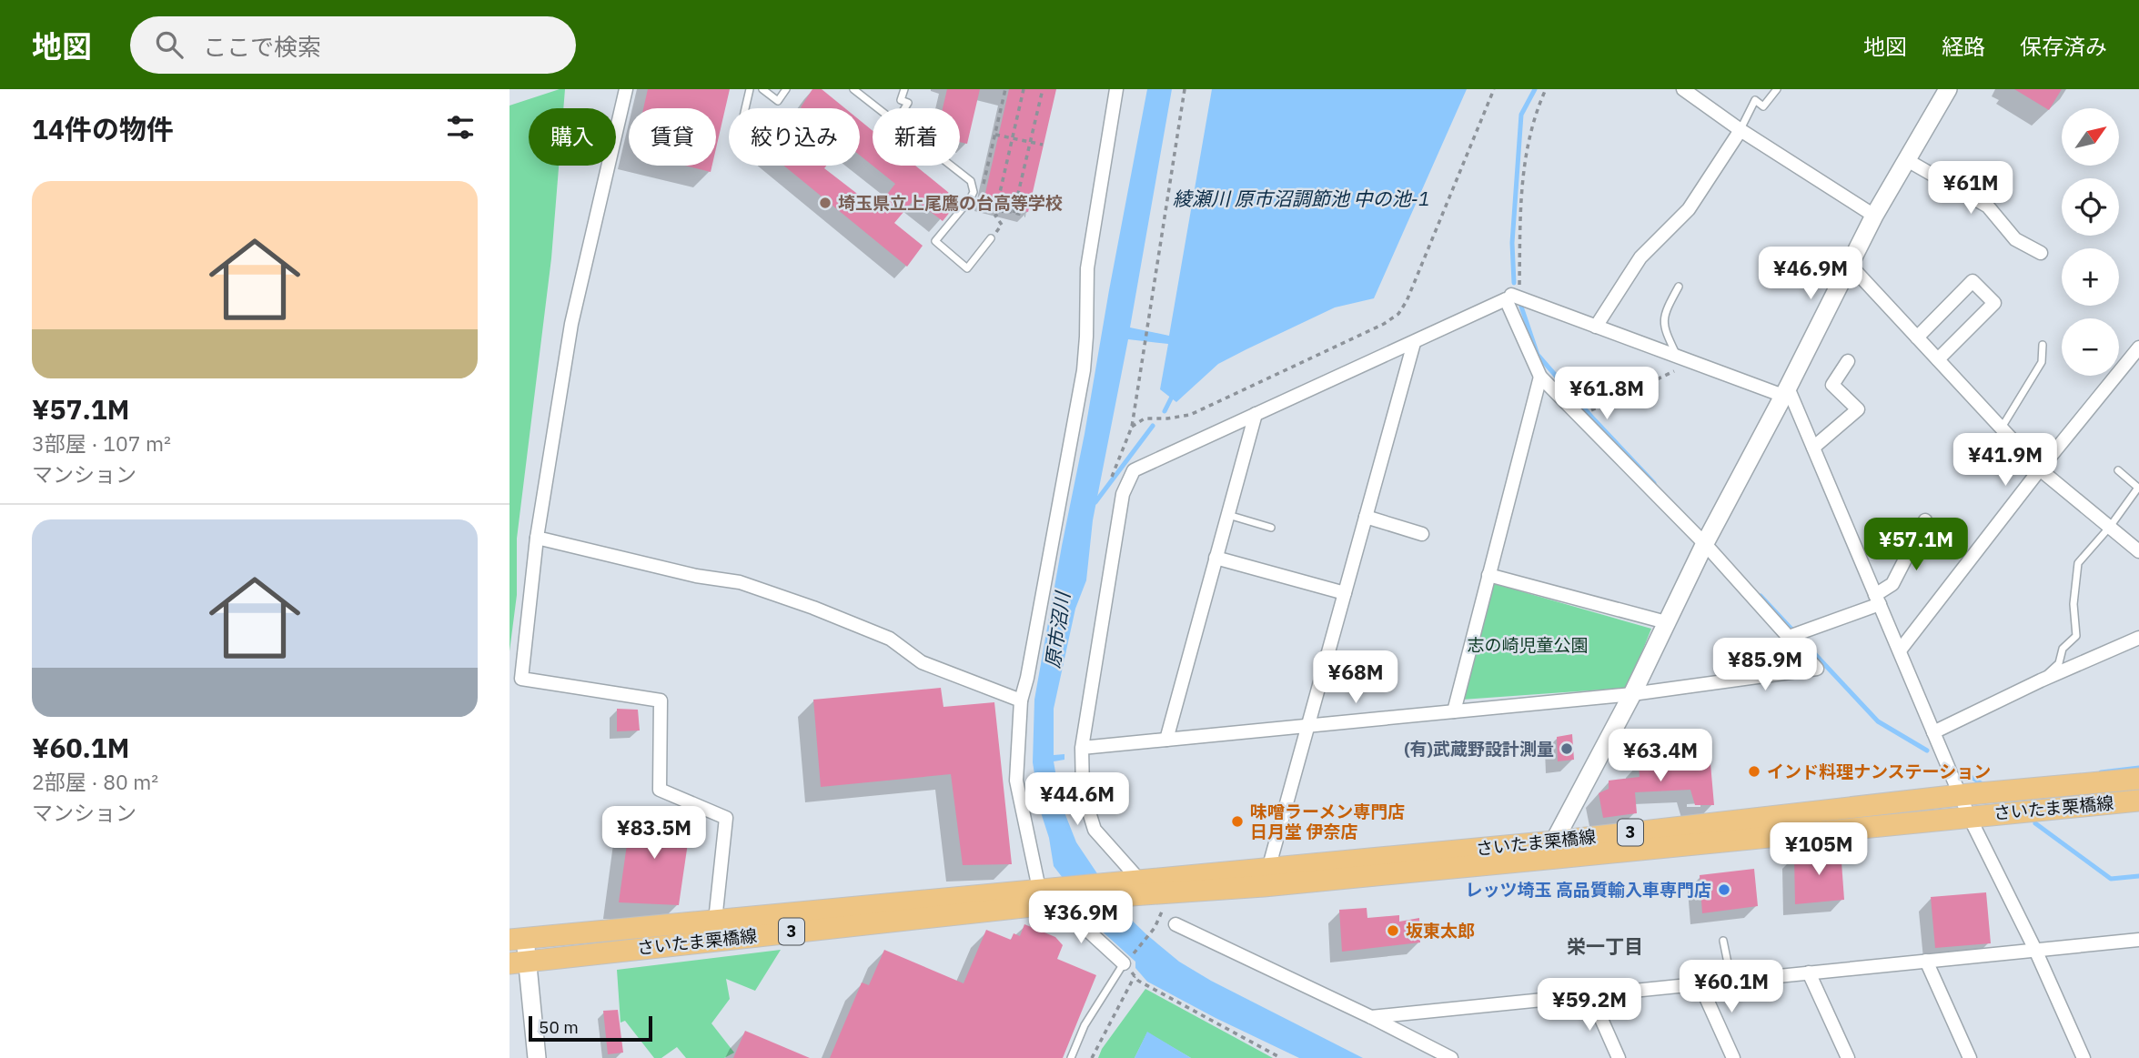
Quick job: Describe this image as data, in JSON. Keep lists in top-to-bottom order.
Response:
{
  "streets": {
    "main road": ["さいたま栗橋線", "3"]
  },
  "crossings": [
    ["さいたま栗橋線", "3"]
  ],
  "districts": ["栄一丁目"],
  "water": ["綾瀬川 原市沼調節池 中の池-1", "原市沼川"],
  "parks": ["志の崎児童公園"],
  "places": [
    "埼玉県立上尾鷹の台高等学校",
    "(有)武蔵野設計測量",
    "インド料理ナンステーション",
    "味噌ラーメン専門店 日月堂 伊奈店",
    "レッツ埼玉 高品質輸入車専門店",
    "坂東太郎"
  ],
  "scale_bar": "50 m",
  "north": "top right",
  "page": {
    "header": "地図",
    "search": "ここで検索",
    "nav": ["地図", "経路", "保存済み"],
    "heading": "14件の物件",
    "map_buttons": ["+", "−"],
    "chip": [
      "購入",
      "賃貸",
      "絞り込み",
      "新着"
    ],
    "price": [
      "¥61M",
      "¥46.9M",
      "¥61.8M",
      "¥41.9M",
      "¥57.1M",
      "¥85.9M",
      "¥68M",
      "¥63.4M",
      "¥44.6M",
      "¥83.5M",
      "¥105M",
      "¥36.9M",
      "¥60.1M",
      "¥59.2M"
    ],
    "list": [
      {
        "name": "¥57.1M",
        "note": "3部屋 · 107 m² · マンション"
      },
      {
        "name": "¥60.1M",
        "note": "2部屋 · 80 m² · マンション"
      }
    ],
    "scale": "50 m"
  }
}
